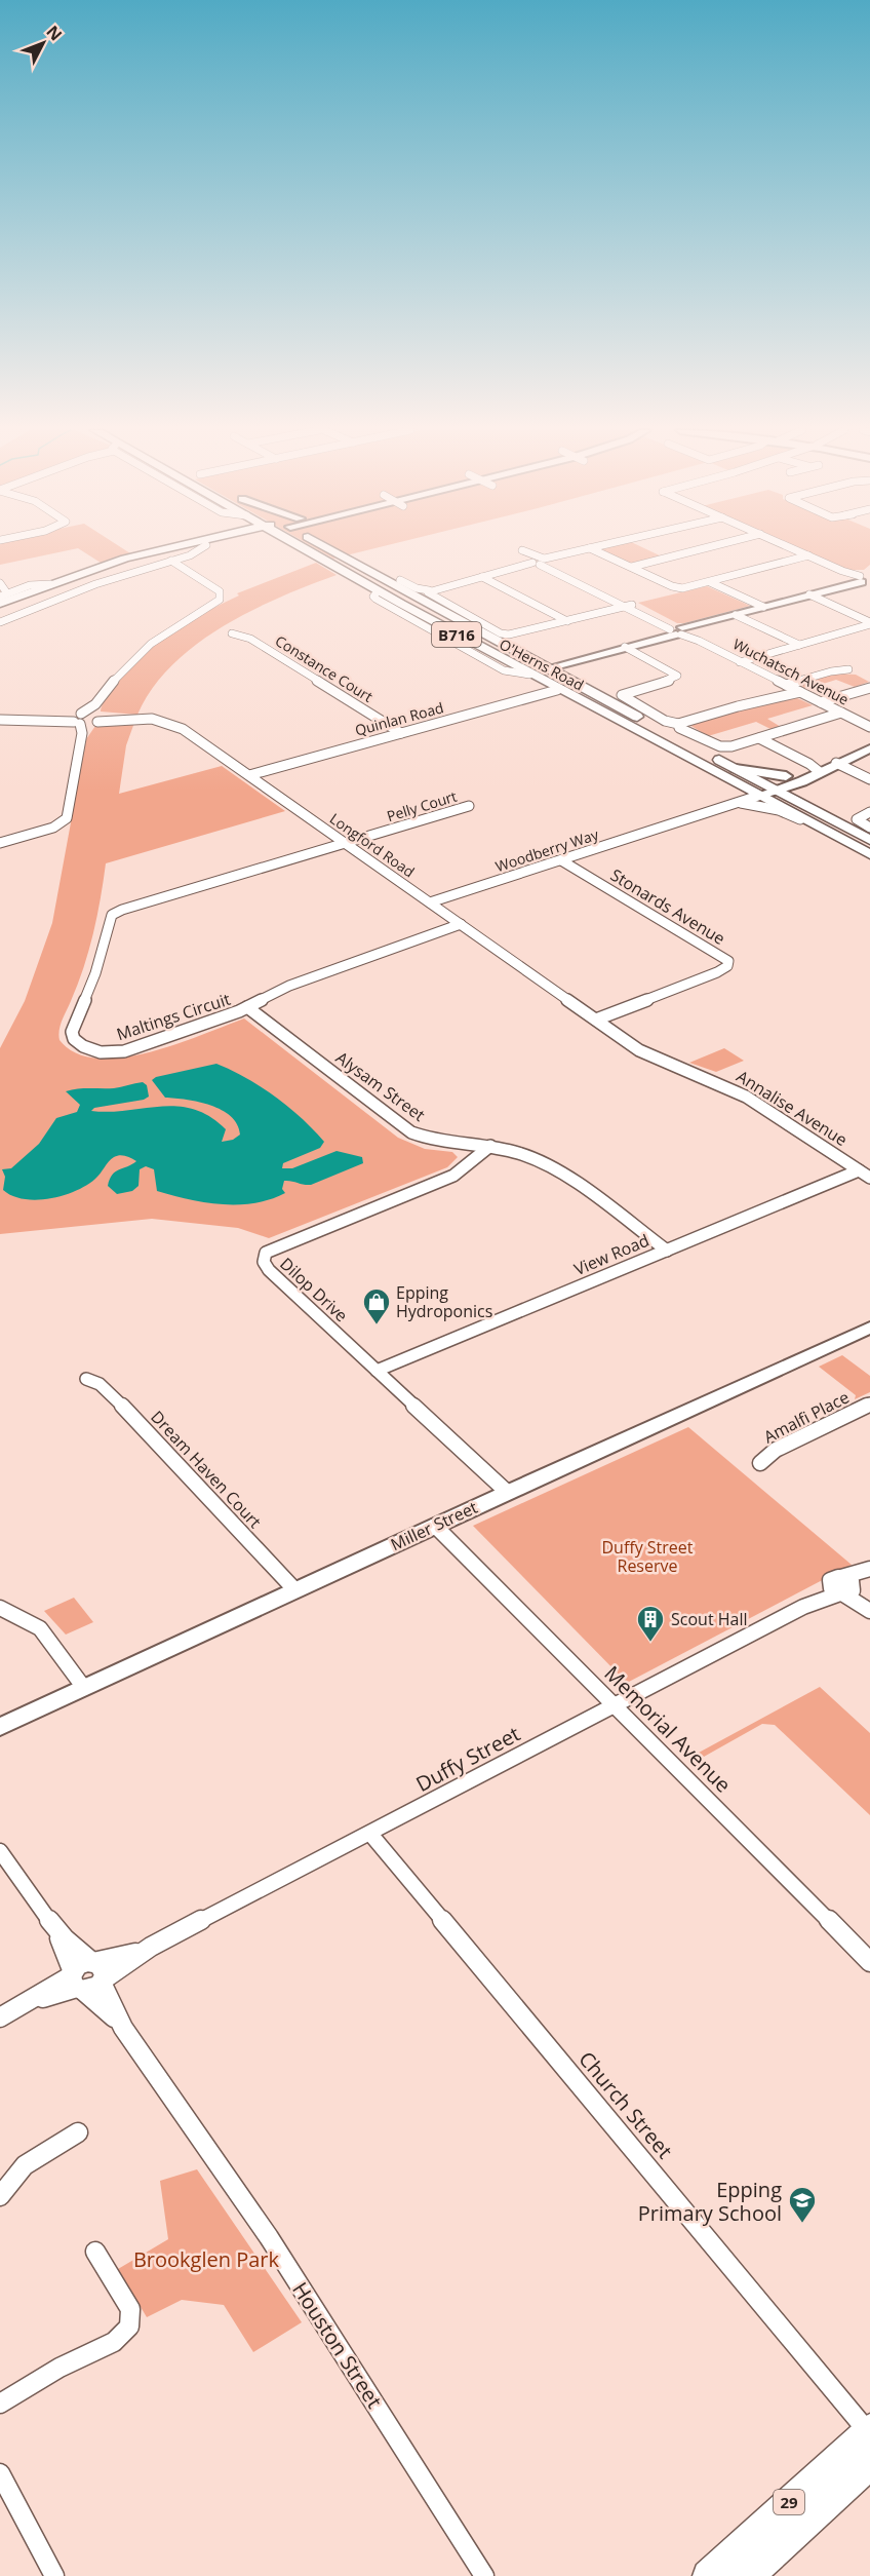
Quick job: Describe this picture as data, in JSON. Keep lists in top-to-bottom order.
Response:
{
  "streets": {
    "main road": ["B716", "O'Herns Road", "29"],
    "street": [
      "Constance Court",
      "Wuchatsch Avenue",
      "Quinlan Road",
      "Pelly Court",
      "Longford Road",
      "Woodberry Way",
      "Stonards Avenue",
      "Maltings Circuit",
      "Alysam Street",
      "Annalise Avenue",
      "View Road",
      "Dilop Drive",
      "Amalfi Place",
      "Dream Haven Court",
      "Miller Street",
      "Memorial Avenue",
      "Duffy Street",
      "Church Street",
      "Houston Street"
    ]
  },
  "crossings": [
    ["O'Herns Road", "Quinlan Road"],
    ["O'Herns Road", "Woodberry Way"],
    ["Constance Court", "Quinlan Road"],
    ["Quinlan Road", "Longford Road"],
    ["Pelly Court", "Longford Road"],
    ["Pelly Court", "Maltings Circuit"],
    ["Longford Road", "Woodberry Way"],
    ["Longford Road", "Stonards Avenue"],
    ["Longford Road", "Maltings Circuit"],
    ["Longford Road", "Annalise Avenue"],
    ["Woodberry Way", "Stonards Avenue"],
    ["Stonards Avenue", "Annalise Avenue"],
    ["Maltings Circuit", "Alysam Street"],
    ["Alysam Street", "View Road"],
    ["Alysam Street", "Dilop Drive"],
    ["Annalise Avenue", "View Road"],
    ["View Road", "Dilop Drive"],
    ["Dilop Drive", "Miller Street"],
    ["Dream Haven Court", "Miller Street"],
    ["Miller Street", "Memorial Avenue"],
    ["Memorial Avenue", "Duffy Street"],
    ["Duffy Street", "Church Street"],
    ["Duffy Street", "Houston Street"],
    ["Church Street", "29"]
  ],
  "parks": ["Duffy Street Reserve", "Brookglen Park"],
  "places": {
    "shop": ["Epping Hydroponics"],
    "building": ["Scout Hall"],
    "school or university": ["Epping Primary School"]
  },
  "north": "top right"
}
